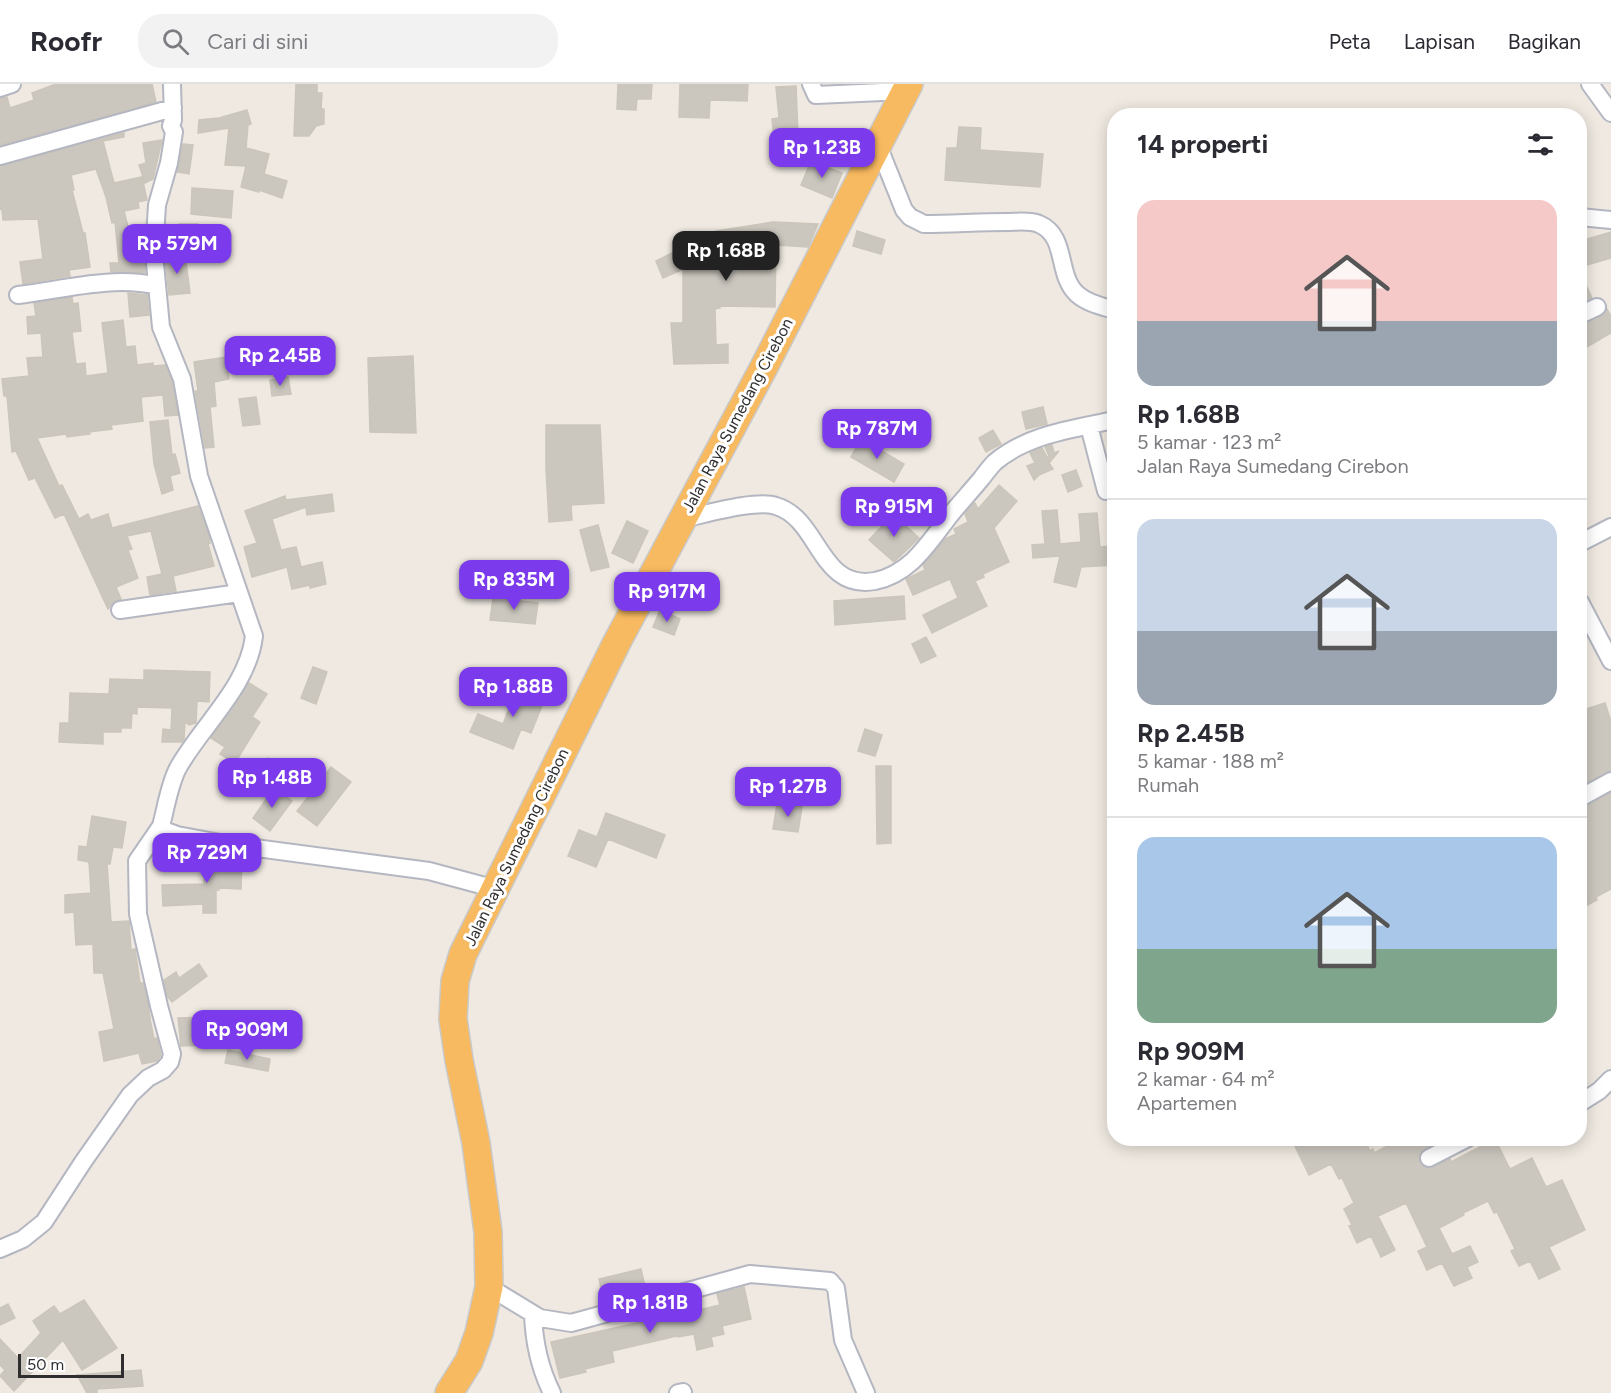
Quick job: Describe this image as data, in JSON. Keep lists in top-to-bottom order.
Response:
{
  "streets": {
    "highway": ["Jalan Raya Sumedang Cirebon"]
  },
  "scale_bar": "50 m",
  "page": {
    "header": "Roofr",
    "search": "Cari di sini",
    "nav": ["Peta", "Lapisan", "Bagikan"],
    "heading": "14 properti",
    "price": [
      "Rp 1.23B",
      "Rp 579M",
      "Rp 1.68B",
      "Rp 2.45B",
      "Rp 787M",
      "Rp 915M",
      "Rp 835M",
      "Rp 917M",
      "Rp 1.88B",
      "Rp 1.48B",
      "Rp 1.27B",
      "Rp 729M",
      "Rp 909M",
      "Rp 1.81B"
    ],
    "list": [
      {
        "name": "Rp 1.68B",
        "note": "5 kamar · 123 m² · Jalan Raya Sumedang Cirebon"
      },
      {
        "name": "Rp 2.45B",
        "note": "5 kamar · 188 m² · Rumah"
      },
      {
        "name": "Rp 909M",
        "note": "2 kamar · 64 m² · Apartemen"
      }
    ],
    "scale": "50 m"
  }
}
